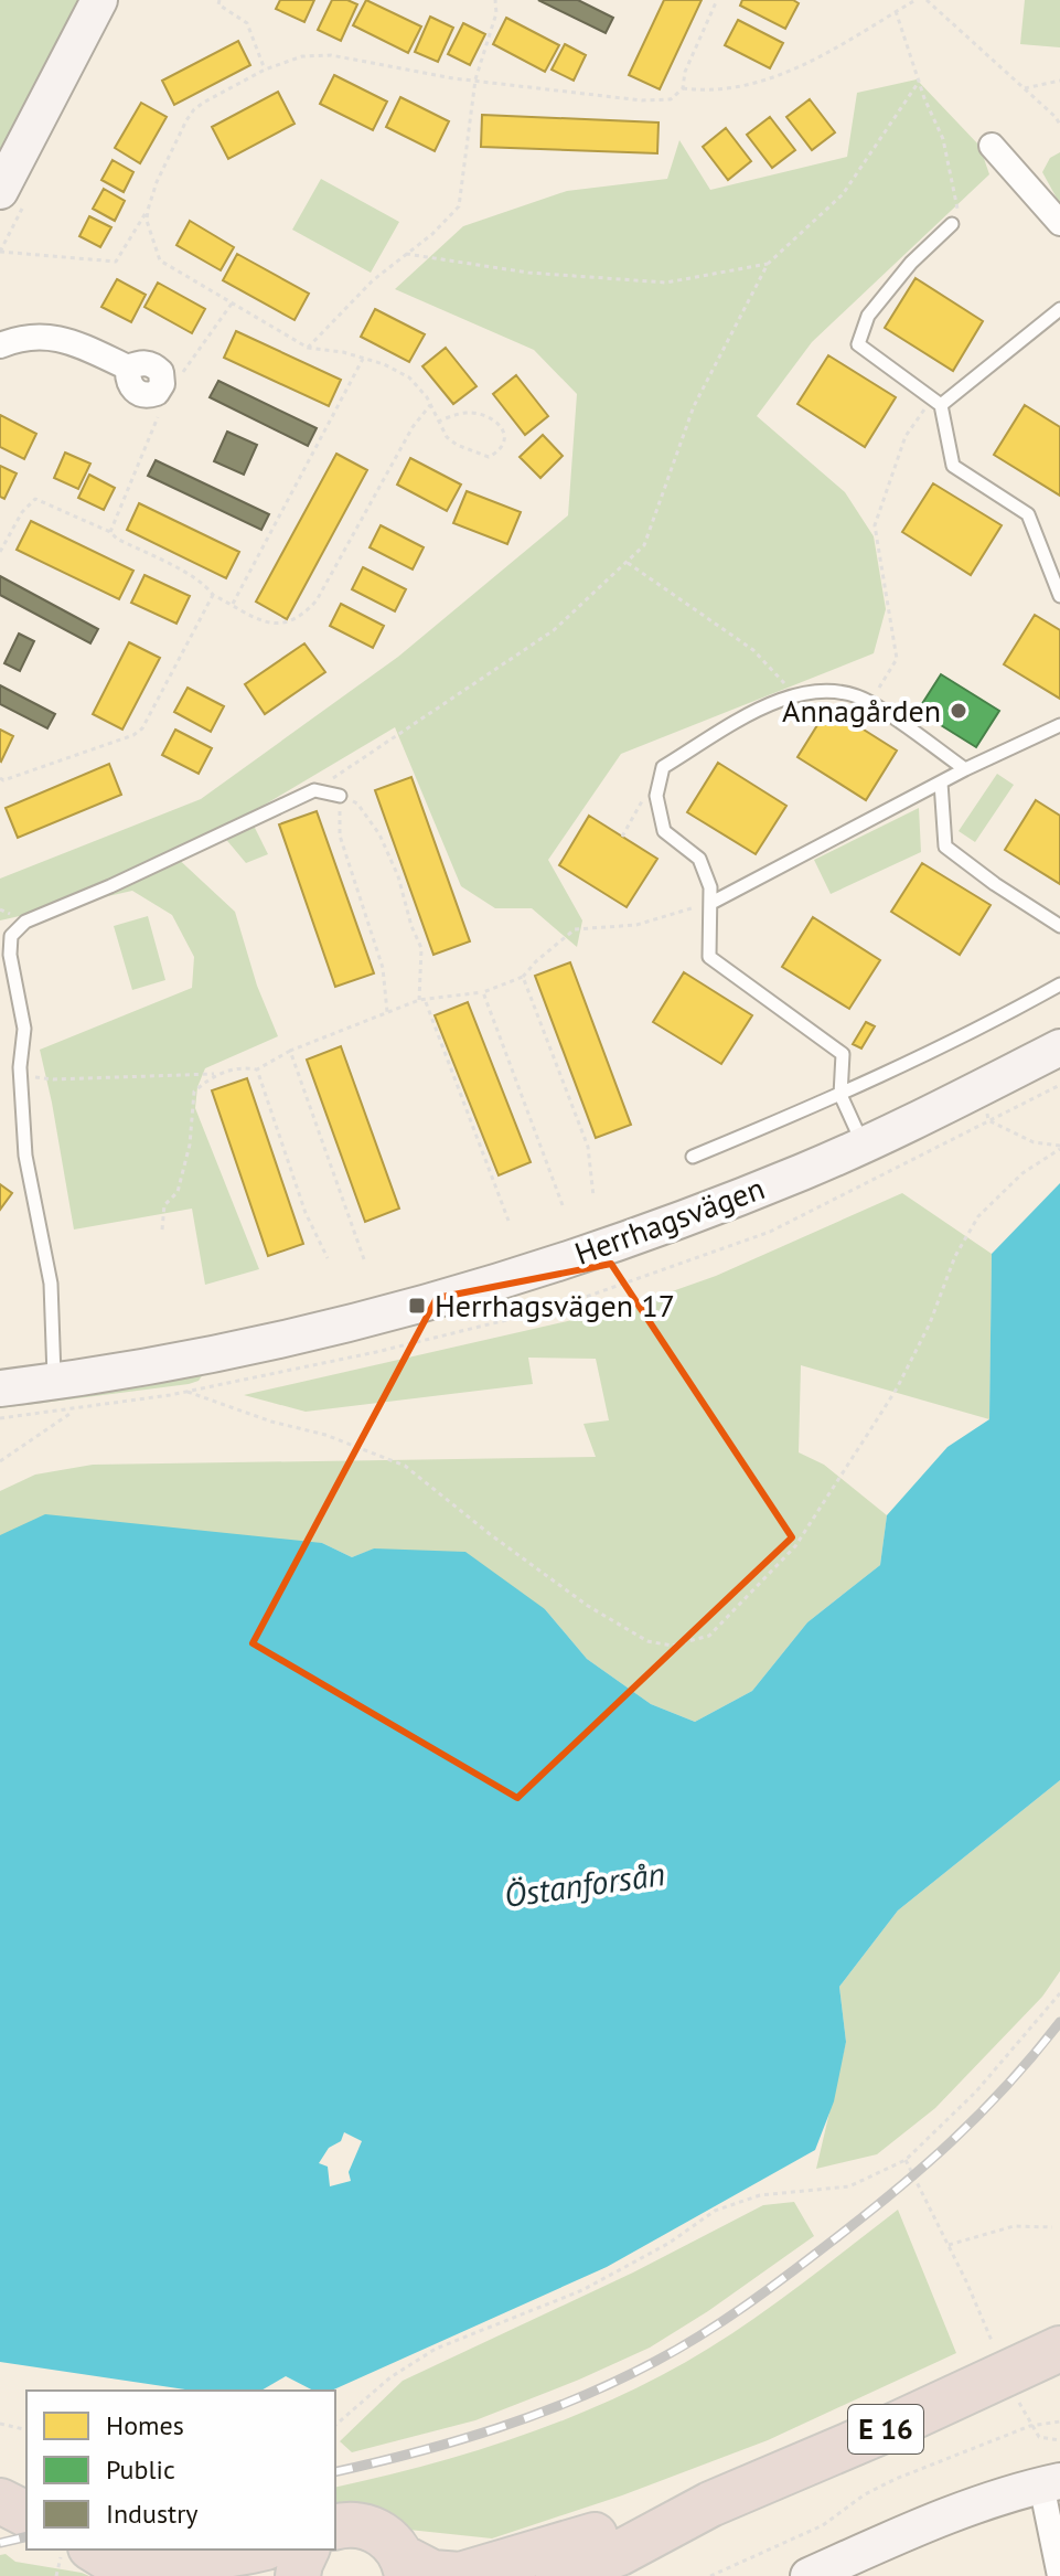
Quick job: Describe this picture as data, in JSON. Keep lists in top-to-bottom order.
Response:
{
  "streets": {
    "highway": ["E 16"],
    "street": ["Herrhagsvägen"]
  },
  "water": ["Östanforsån"],
  "places": {
    "other": ["Annagården"],
    "transit": ["Herrhagsvägen 17"]
  },
  "legend": ["Homes", "Public", "Industry"]
}
